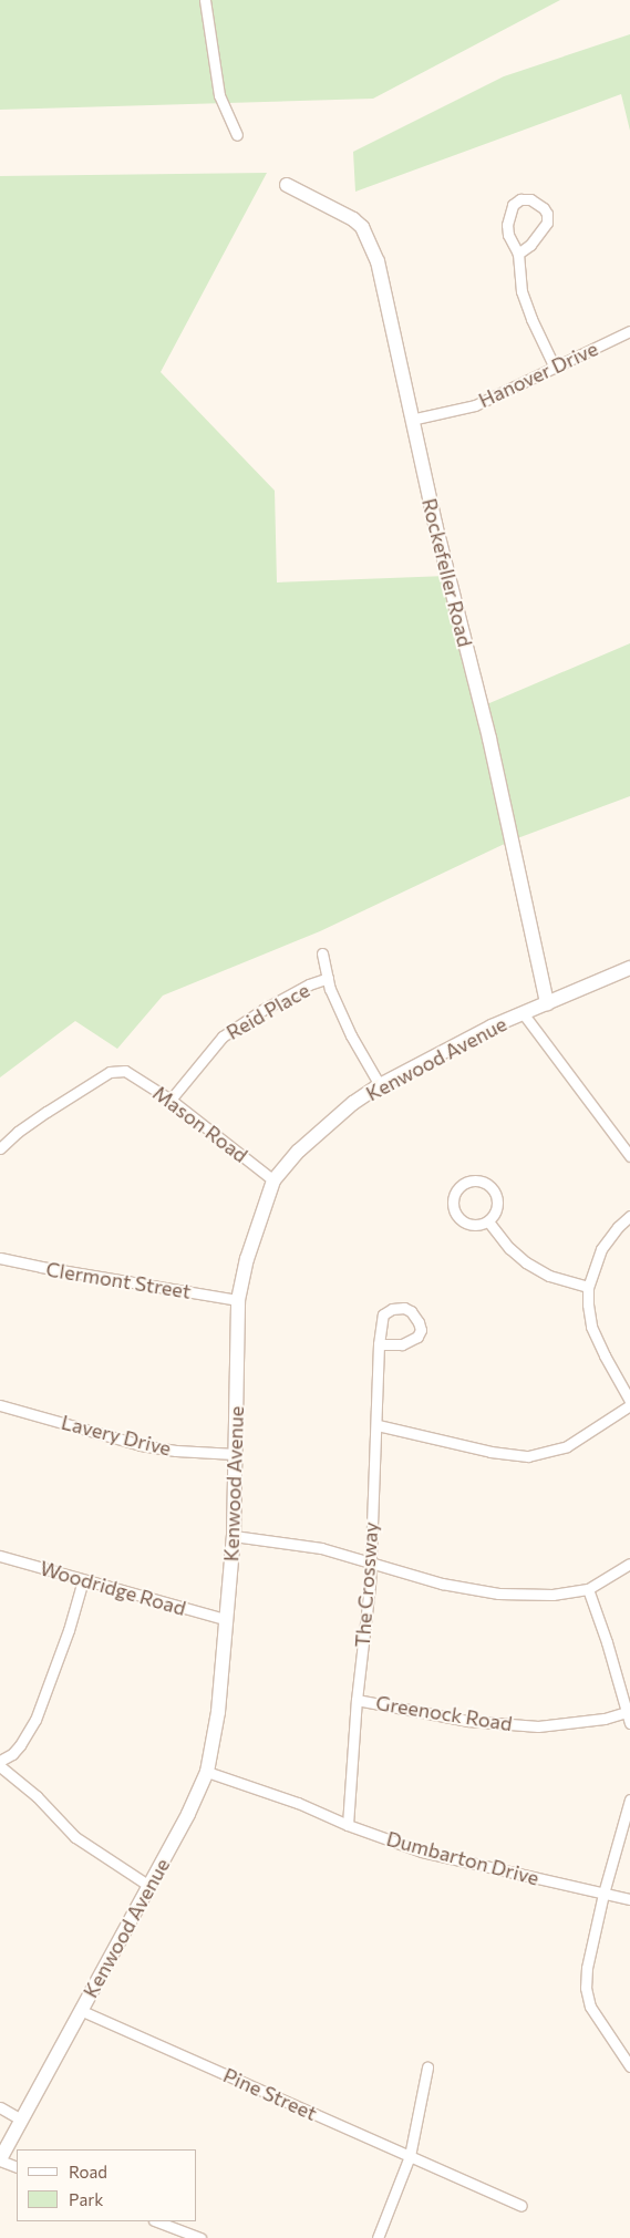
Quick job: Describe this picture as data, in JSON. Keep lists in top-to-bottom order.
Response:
{
  "streets": {
    "street": [
      "Hanover Drive",
      "Rockefeller Road",
      "Reid Place",
      "Kenwood Avenue",
      "Mason Road",
      "Clermont Street",
      "Lavery Drive",
      "The Crossway",
      "Woodridge Road",
      "Greenock Road",
      "Dumbarton Drive",
      "Pine Street"
    ]
  },
  "crossings": [
    ["Hanover Drive", "Rockefeller Road"],
    ["Rockefeller Road", "Kenwood Avenue"],
    ["Reid Place", "Mason Road"],
    ["Kenwood Avenue", "Mason Road"],
    ["Kenwood Avenue", "Clermont Street"],
    ["Kenwood Avenue", "Lavery Drive"],
    ["Kenwood Avenue", "Woodridge Road"],
    ["Kenwood Avenue", "Dumbarton Drive"],
    ["Kenwood Avenue", "Pine Street"],
    ["The Crossway", "Greenock Road"],
    ["The Crossway", "Dumbarton Drive"]
  ],
  "legend": ["Road", "Park"]
}
